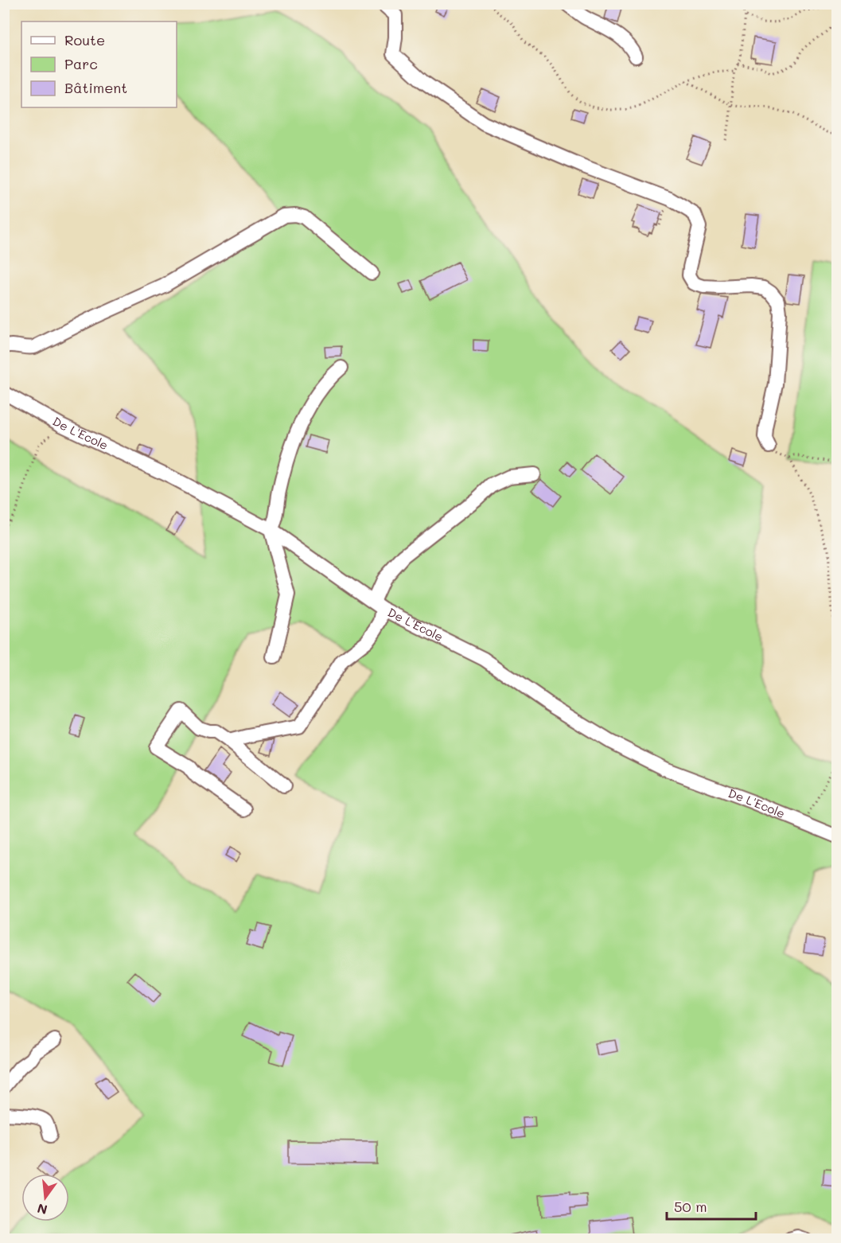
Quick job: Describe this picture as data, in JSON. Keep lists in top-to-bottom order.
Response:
{
  "streets": {
    "street": ["De L'Ecole"]
  },
  "legend": ["Route", "Parc", "Bâtiment"],
  "scale_bar": "50 m",
  "north": "bottom"
}
